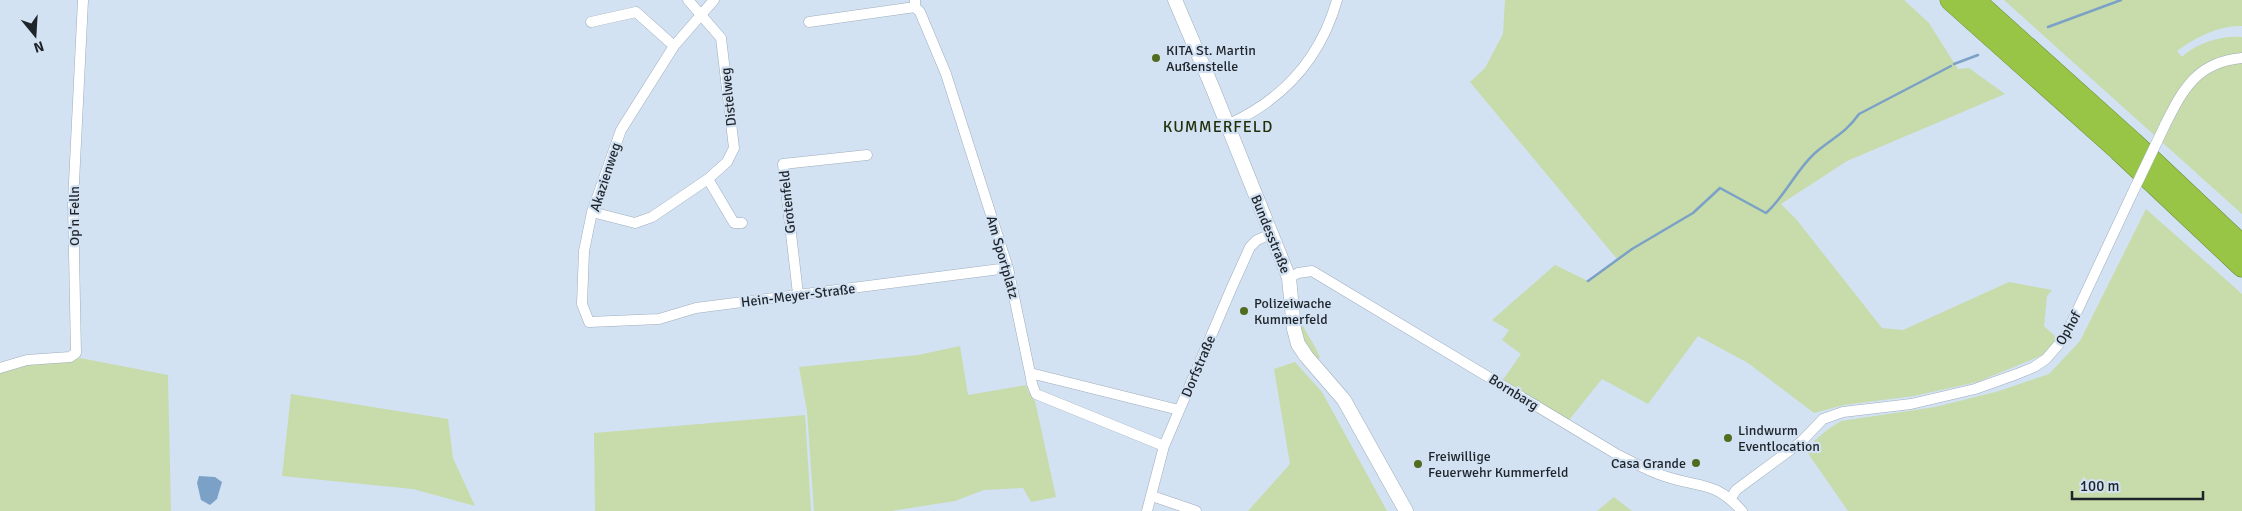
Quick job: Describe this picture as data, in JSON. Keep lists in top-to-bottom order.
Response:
{
  "streets": {
    "street": [
      "Distelweg",
      "Akazienweg",
      "Grotenfeld",
      "Op'n Felln",
      "Bundesstraße",
      "Am Sportplatz",
      "Hein-Meyer-Straße",
      "Ophof",
      "Dorfstraße",
      "Bornbarg"
    ]
  },
  "crossings": [
    ["Distelweg", "Akazienweg"],
    ["Akazienweg", "Hein-Meyer-Straße"],
    ["Grotenfeld", "Hein-Meyer-Straße"],
    ["Bundesstraße", "Dorfstraße"],
    ["Bundesstraße", "Bornbarg"],
    ["Am Sportplatz", "Hein-Meyer-Straße"],
    ["Am Sportplatz", "Dorfstraße"],
    ["Ophof", "Bornbarg"]
  ],
  "districts": ["KUMMERFELD"],
  "places": [
    "KITA St. Martin Außenstelle",
    "Polizeiwache Kummerfeld",
    "Lindwurm Eventlocation",
    "Casa Grande",
    "Freiwillige Feuerwehr Kummerfeld"
  ],
  "scale_bar": "100 m",
  "north": "bottom"
}
